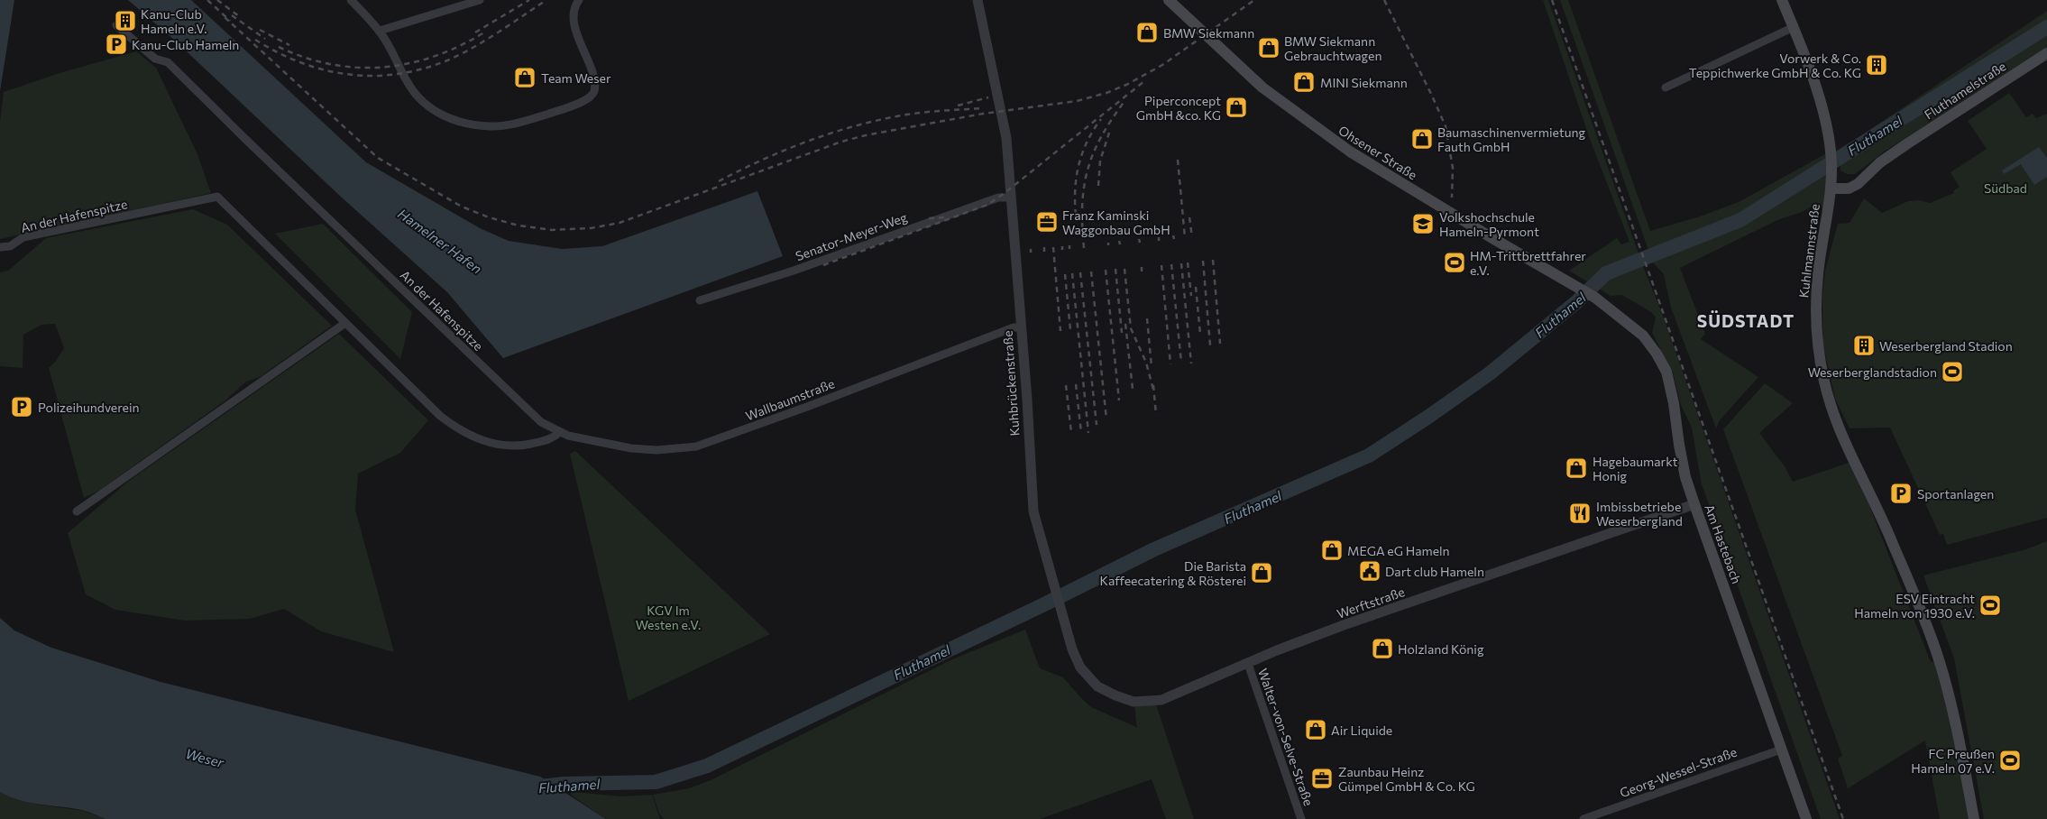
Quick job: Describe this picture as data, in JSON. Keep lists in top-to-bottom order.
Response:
{
  "streets": {
    "main road": [
      "Fluthamelstraße",
      "Ohsener Straße",
      "Kuhlmannstraße",
      "Am Hastebach"
    ],
    "street": [
      "An der Hafenspitze",
      "Senator-Meyer-Weg",
      "Kuhbrückenstraße",
      "Wallbaumstraße",
      "Werftstraße",
      "Walter-von-Selve-Straße",
      "Georg-Wessel-Straße"
    ]
  },
  "crossings": [
    ["Fluthamelstraße", "Kuhlmannstraße"],
    ["Ohsener Straße", "Am Hastebach"],
    ["An der Hafenspitze", "Wallbaumstraße"],
    ["Senator-Meyer-Weg", "Kuhbrückenstraße"],
    ["Kuhbrückenstraße", "Wallbaumstraße"],
    ["Kuhbrückenstraße", "Werftstraße"],
    ["Am Hastebach", "Werftstraße"],
    ["Am Hastebach", "Georg-Wessel-Straße"],
    ["Werftstraße", "Walter-von-Selve-Straße"]
  ],
  "districts": ["SÜDSTADT"],
  "water": ["Fluthamel", "Hamelner Hafen", "Weser"],
  "parks": ["Südbad", "KGV Im Westen e.V."],
  "places": {
    "building": ["Kanu-Club Hameln e.V.", "Vorwerk & Co. Teppichwerke GmbH & Co. KG", "Weserbergland Stadion"],
    "shop": [
      "BMW Siekmann",
      "BMW Siekmann Gebrauchtwagen",
      "Team Weser",
      "MINI Siekmann",
      "Piperconcept GmbH &co. KG",
      "Baumaschinenvermietung Fauth GmbH",
      "Hagebaumarkt Honig",
      "MEGA eG Hameln",
      "Die Barista Kaffeecatering & Rösterei",
      "Holzland König",
      "Air Liquide"
    ],
    "parking": ["Kanu-Club Hameln", "Polizeihundverein", "Sportanlagen"],
    "office": ["Franz Kaminski Waggonbau GmbH", "Zaunbau Heinz Gümpel GmbH & Co. KG"],
    "school or university": ["Volkshochschule Hameln-Pyrmont"],
    "sports": [
      "HM-Trittbrettfahrer e.V.",
      "Weserberglandstadion",
      "ESV Eintracht Hameln von 1930 e.V.",
      "FC Preußen Hameln 07 e.V."
    ],
    "restaurant": ["Imbissbetriebe Weserbergland"],
    "public building": ["Dart club Hameln"]
  }
}
